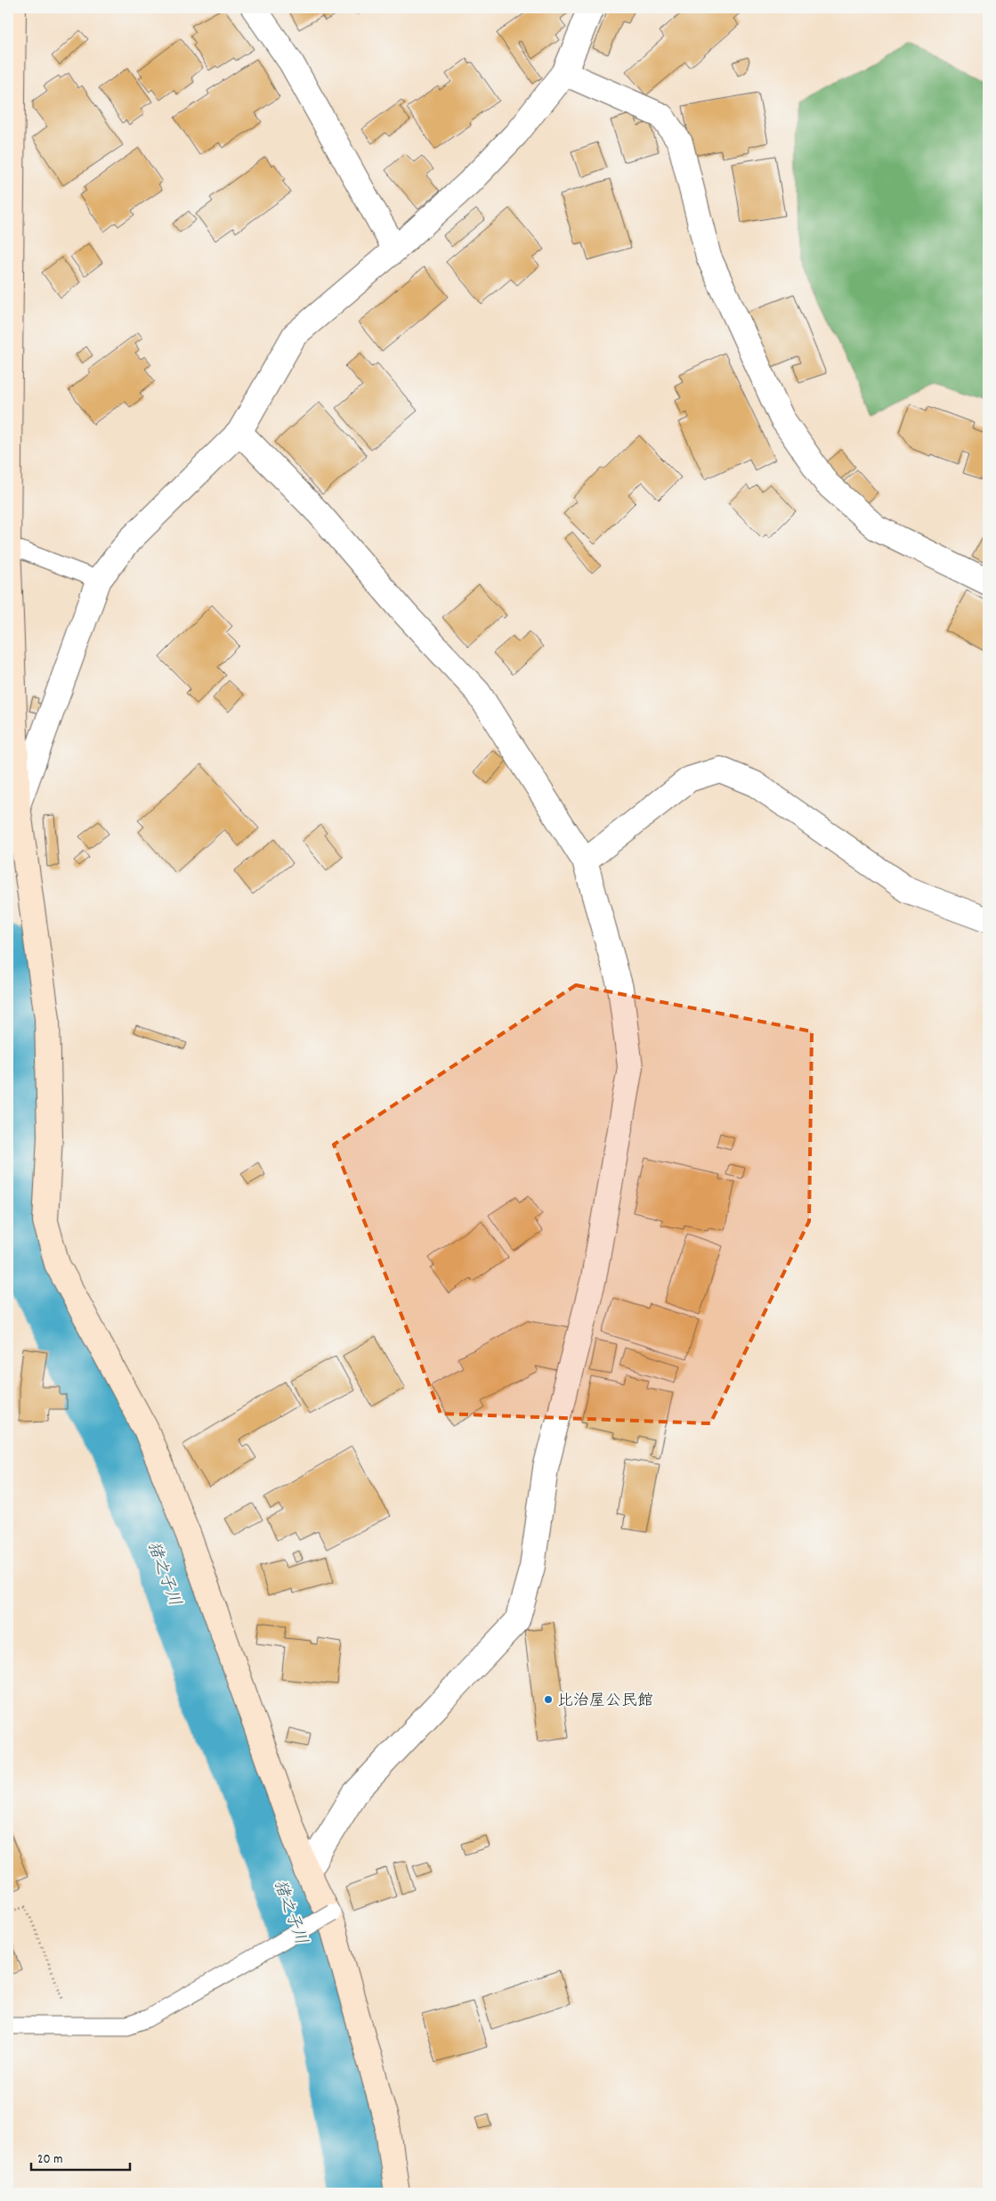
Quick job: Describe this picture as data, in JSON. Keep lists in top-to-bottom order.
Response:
{
  "water": ["猪之子川"],
  "places": ["比治屋公民館"],
  "scale_bar": "20 m"
}
